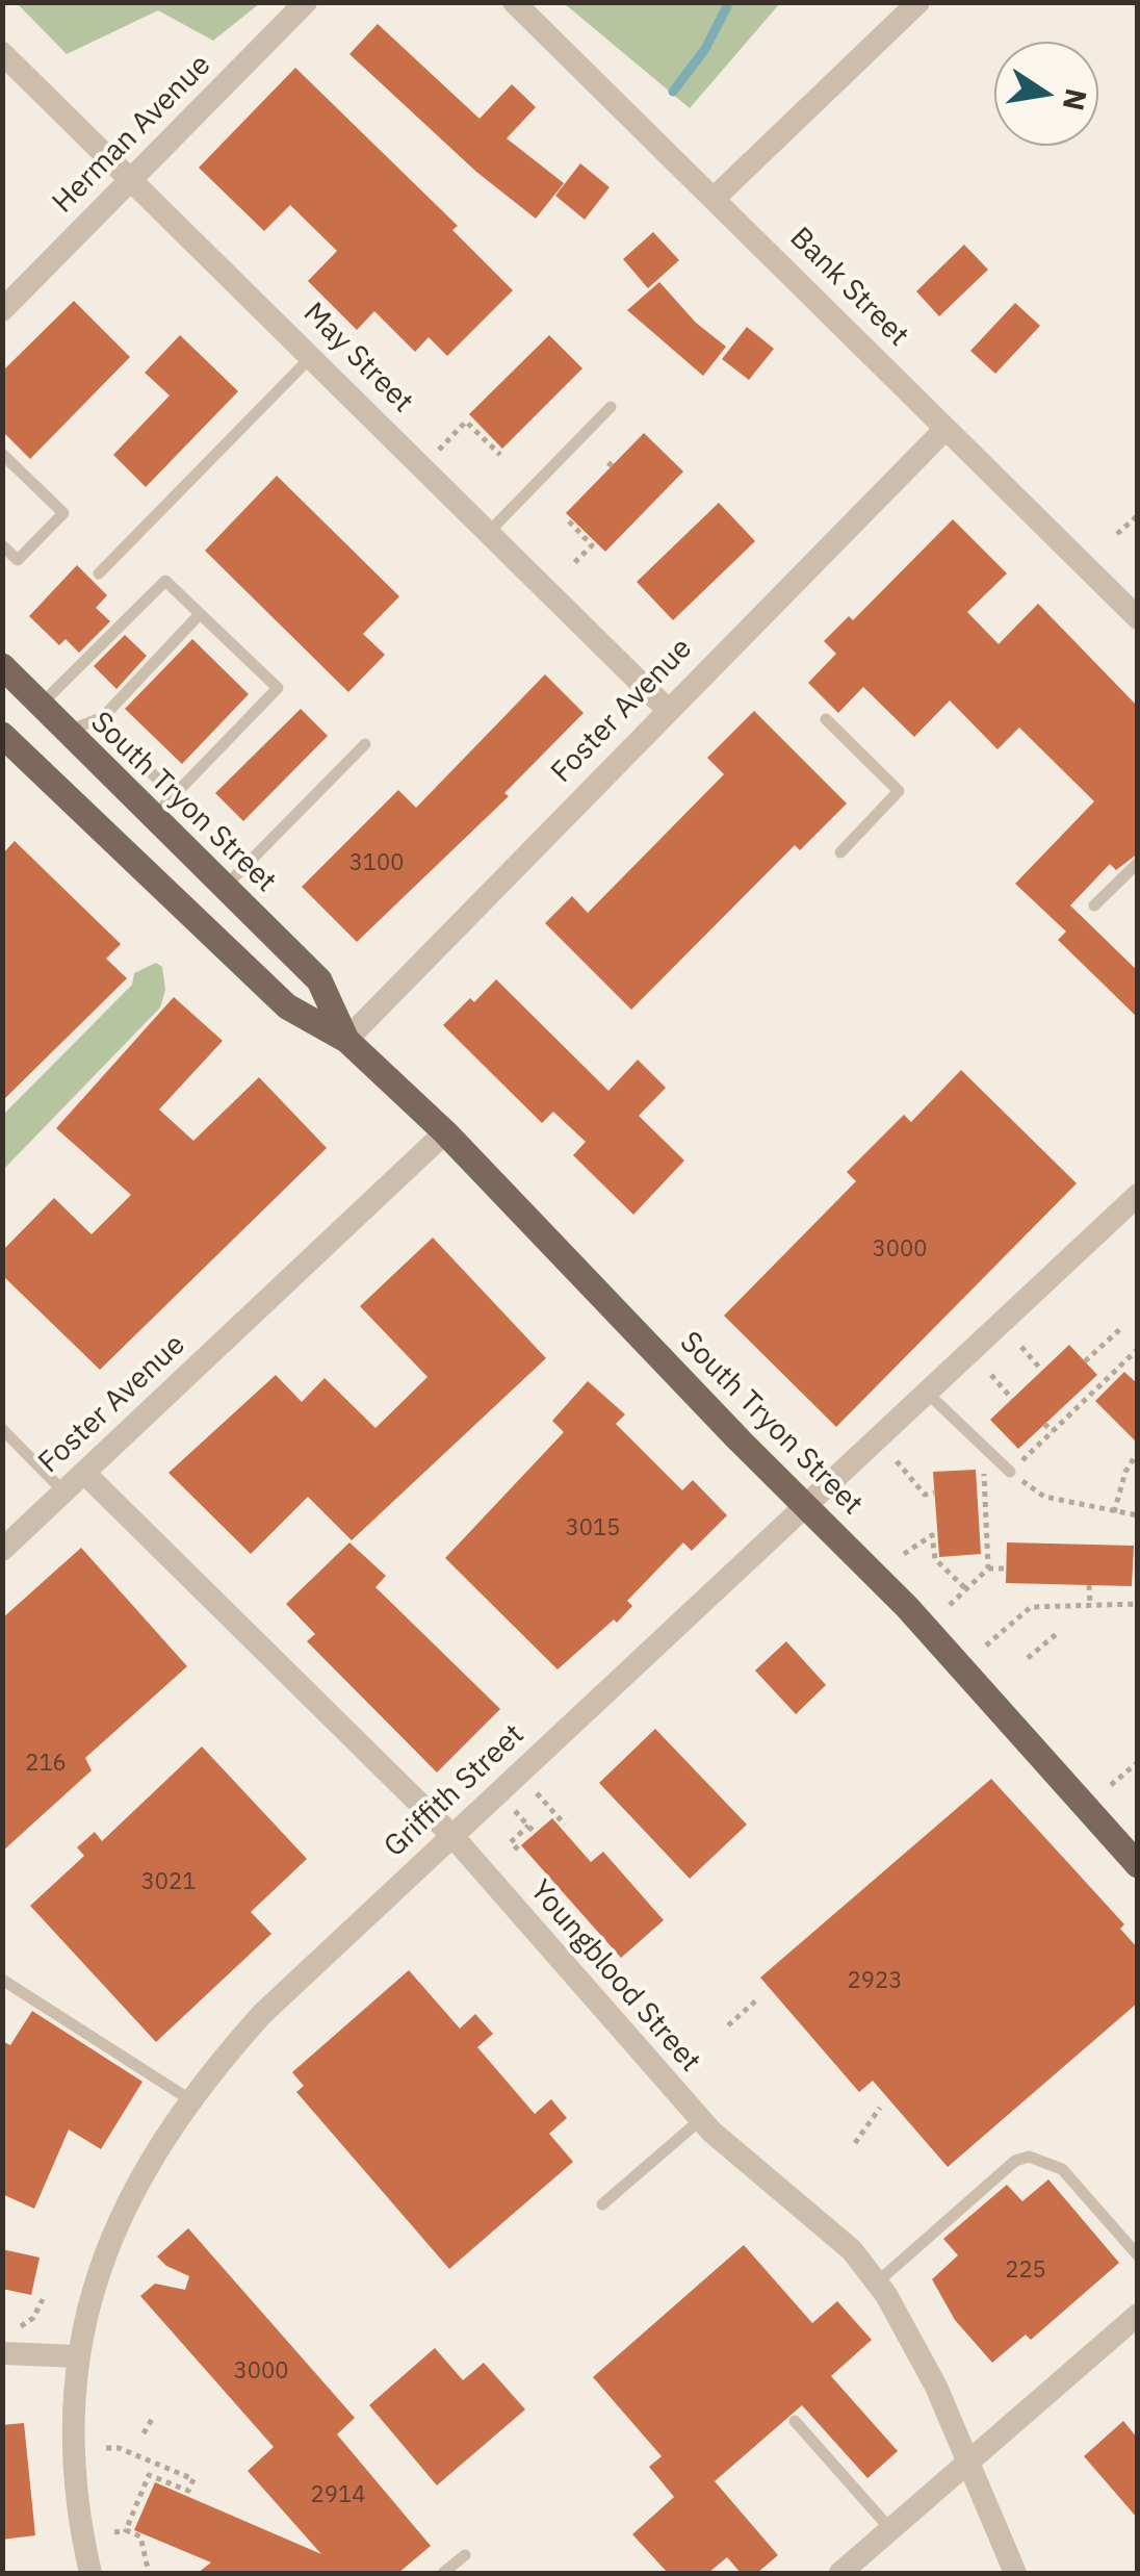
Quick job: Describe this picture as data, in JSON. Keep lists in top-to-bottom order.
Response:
{
  "streets": {
    "main road": ["South Tryon Street"],
    "street": [
      "Herman Avenue",
      "Bank Street",
      "May Street",
      "Foster Avenue",
      "Griffith Street",
      "Youngblood Street"
    ]
  },
  "crossings": [
    ["Herman Avenue", "May Street"],
    ["Bank Street", "Foster Avenue"],
    ["May Street", "Foster Avenue"],
    ["Foster Avenue", "South Tryon Street"],
    ["Foster Avenue", "Youngblood Street"],
    ["South Tryon Street", "Griffith Street"],
    ["Griffith Street", "Youngblood Street"]
  ],
  "house_numbers": [
    "3100",
    "3000",
    "3015",
    "216",
    "3021",
    "2923",
    "225",
    "3000",
    "2914"
  ],
  "north": "right"
}
